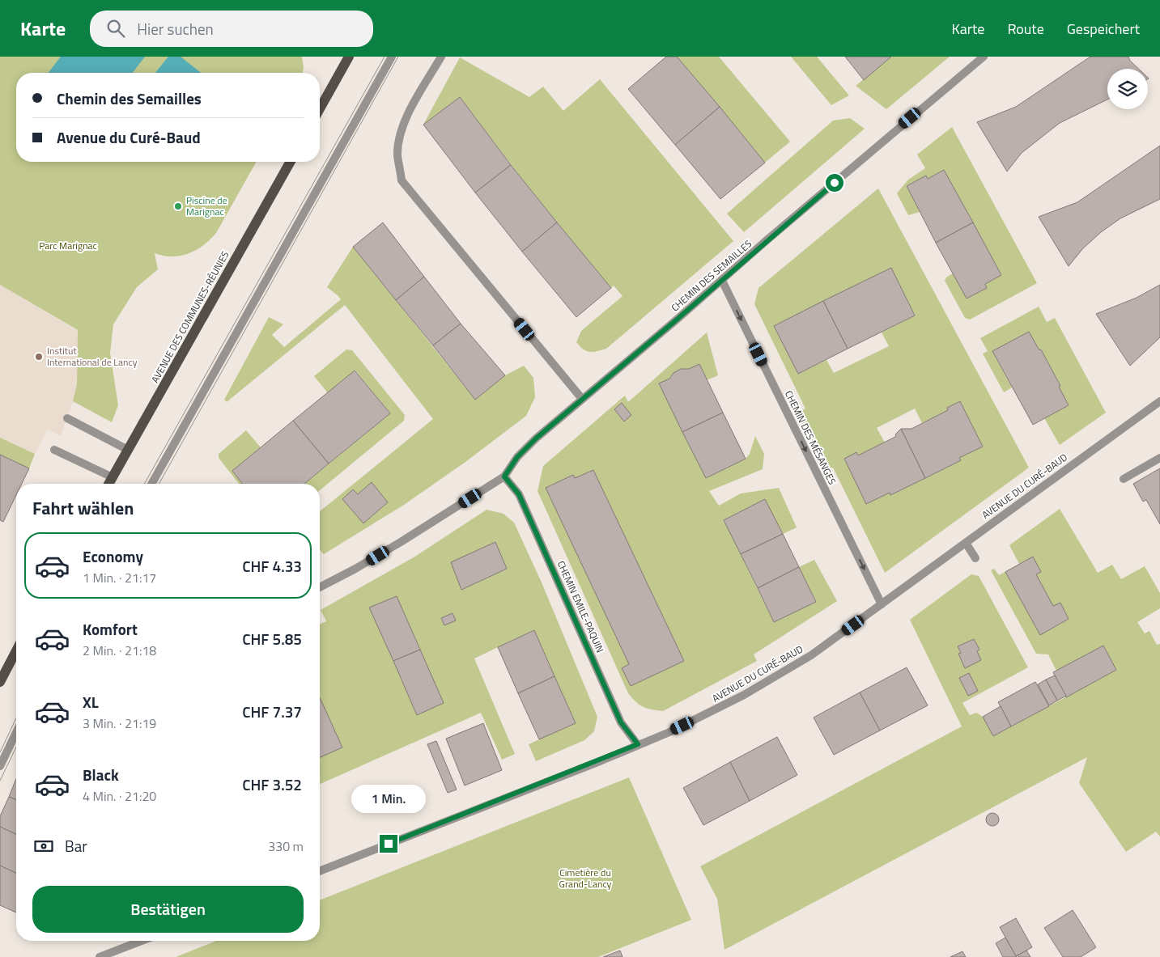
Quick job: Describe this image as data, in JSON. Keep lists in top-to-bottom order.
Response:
{
  "streets": {
    "main road": ["AVENUE DES COMMUNES-RÉUNIES"],
    "street": [
      "CHEMIN DES SEMAILLES",
      "CHEMIN DES MÉSANGES",
      "AVENUE DU CURÉ-BAUD",
      "CHEMIN EMILE-PAQUIN"
    ]
  },
  "crossings": [
    ["CHEMIN DES SEMAILLES", "CHEMIN DES MÉSANGES"],
    ["CHEMIN DES SEMAILLES", "CHEMIN EMILE-PAQUIN"],
    ["CHEMIN DES MÉSANGES", "AVENUE DU CURÉ-BAUD"],
    ["AVENUE DU CURÉ-BAUD", "CHEMIN EMILE-PAQUIN"]
  ],
  "one_way": ["CHEMIN DES MÉSANGES"],
  "parks": ["Parc Marignac", "Cimetière du Grand-Lancy"],
  "places": ["Piscine de Marignac", "Institut International de Lancy"],
  "page": {
    "header": "Karte",
    "search": "Hier suchen",
    "nav": ["Karte", "Route", "Gespeichert"],
    "banner": ["Chemin des Semailles", "Avenue du Curé-Baud"],
    "heading": "Fahrt wählen",
    "list": [
      {
        "name": "Economy",
        "note": "1 Min. · 21:17",
        "value": "CHF 4.33"
      },
      {
        "name": "Komfort",
        "note": "2 Min. · 21:18",
        "value": "CHF 5.85"
      },
      {
        "name": "XL",
        "note": "3 Min. · 21:19",
        "value": "CHF 7.37"
      },
      {
        "name": "Black",
        "note": "4 Min. · 21:20",
        "value": "CHF 3.52"
      }
    ],
    "bubble": "1 Min.",
    "pay": ["Bar", "330 m"],
    "buttons": "Bestätigen"
  }
}
